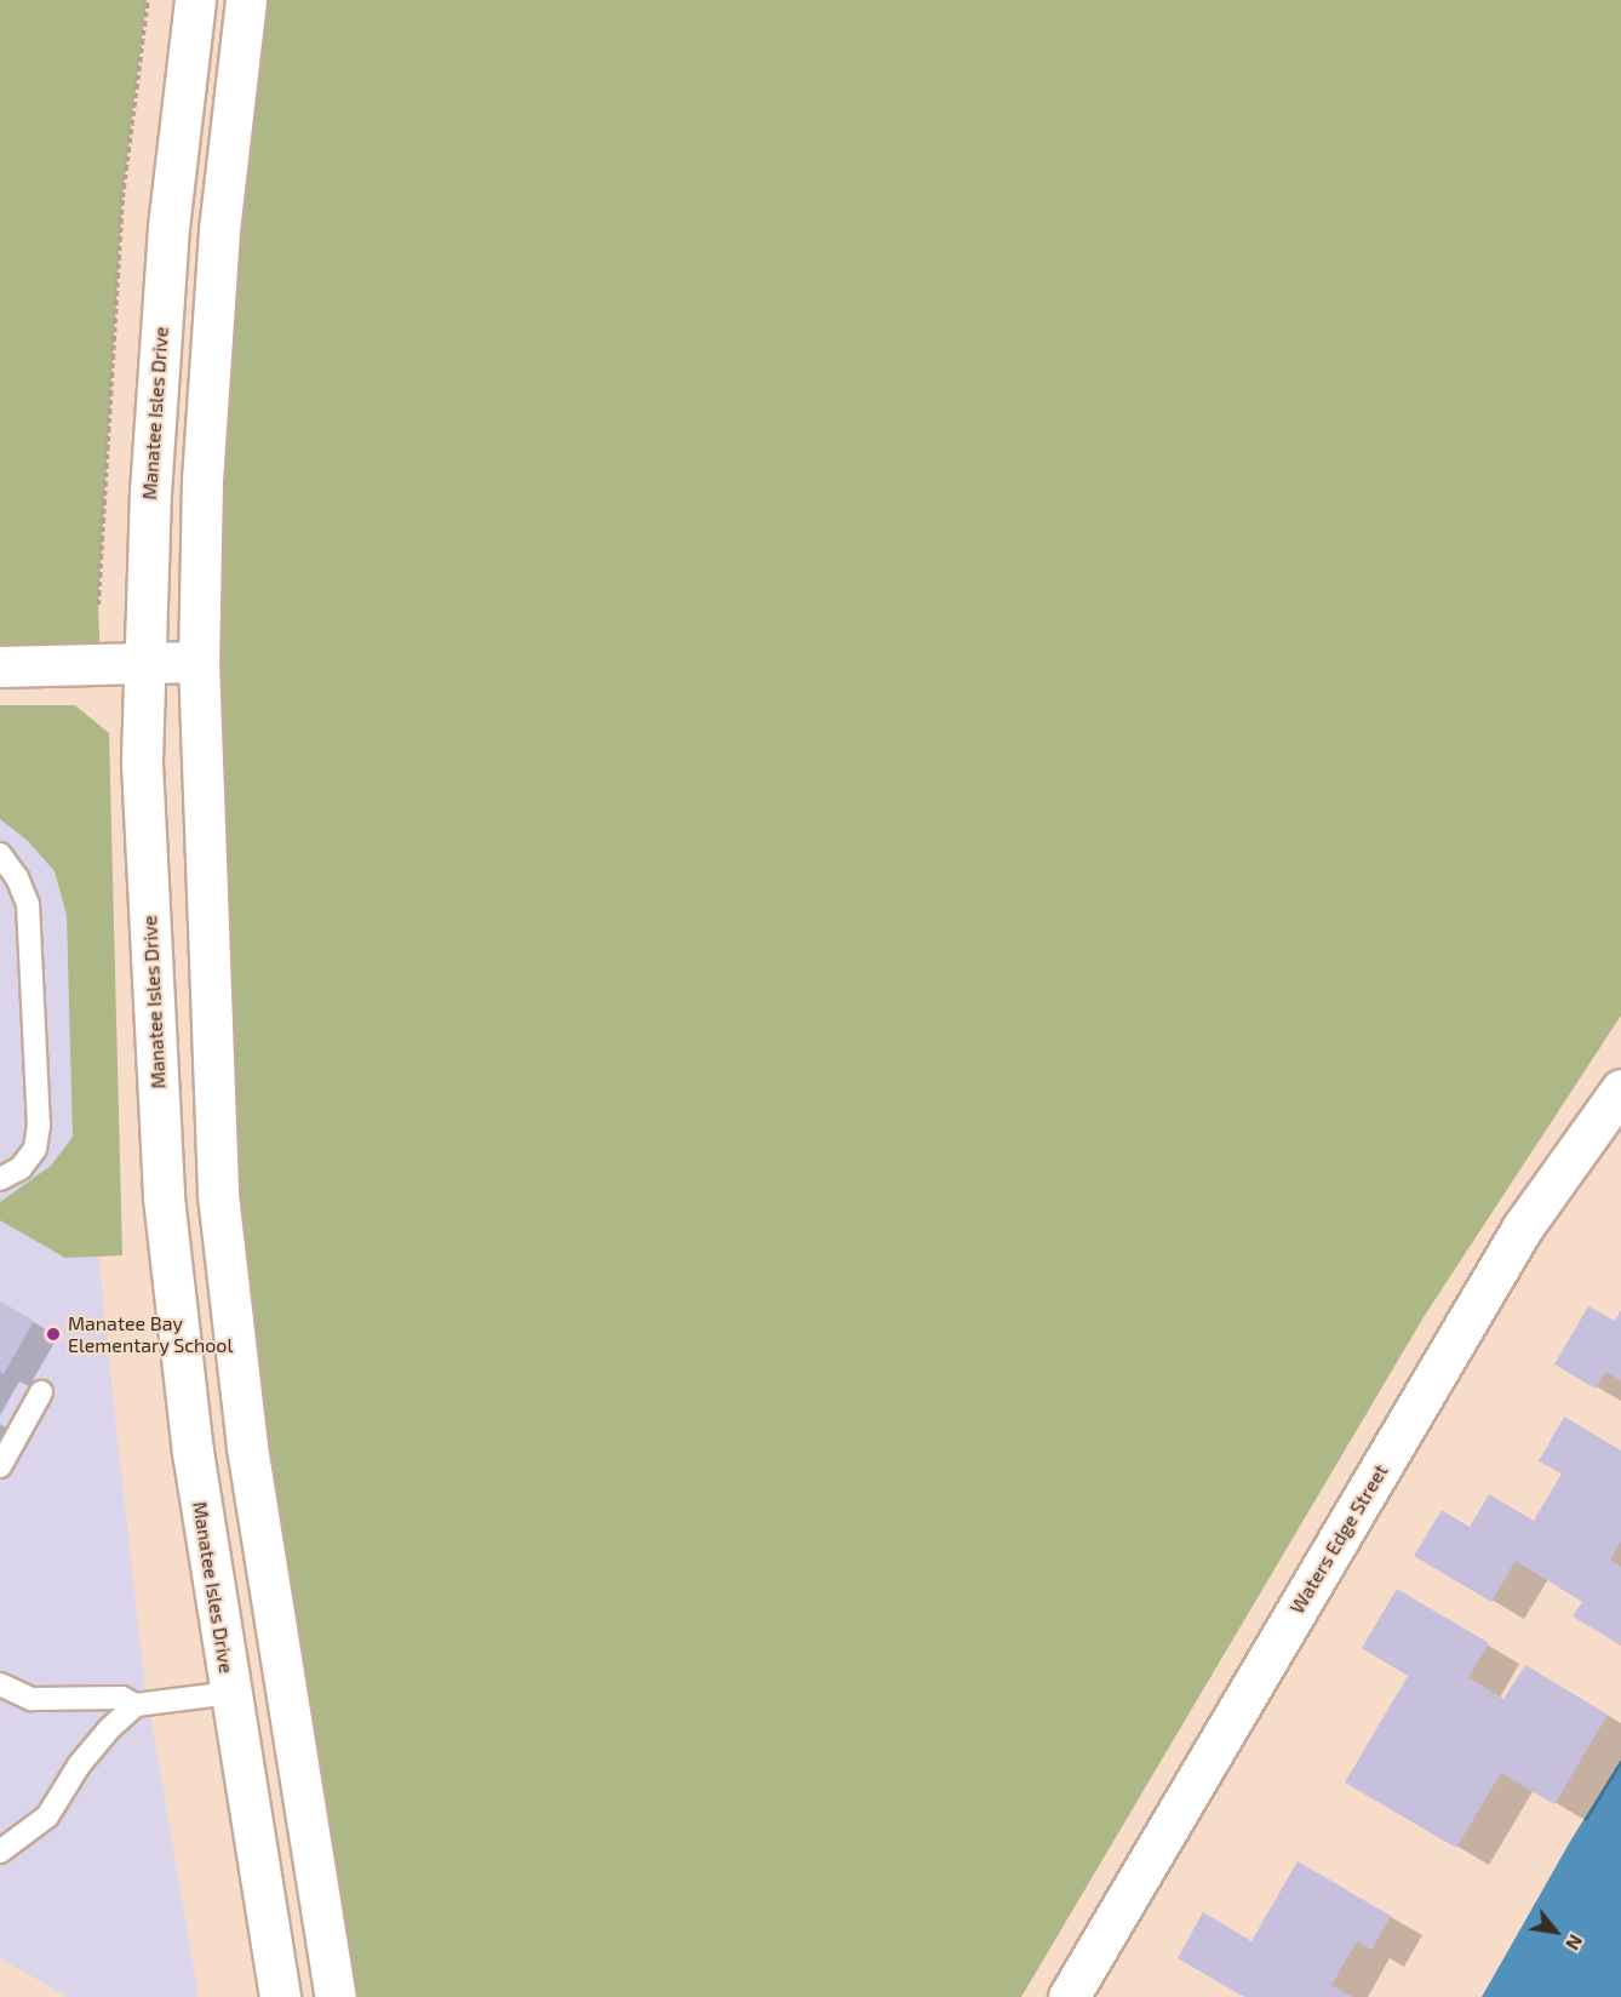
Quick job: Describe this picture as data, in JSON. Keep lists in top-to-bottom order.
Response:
{
  "streets": {
    "street": ["Manatee Isles Drive", "Waters Edge Street"]
  },
  "places": ["Manatee Bay Elementary School"],
  "north": "bottom right"
}
